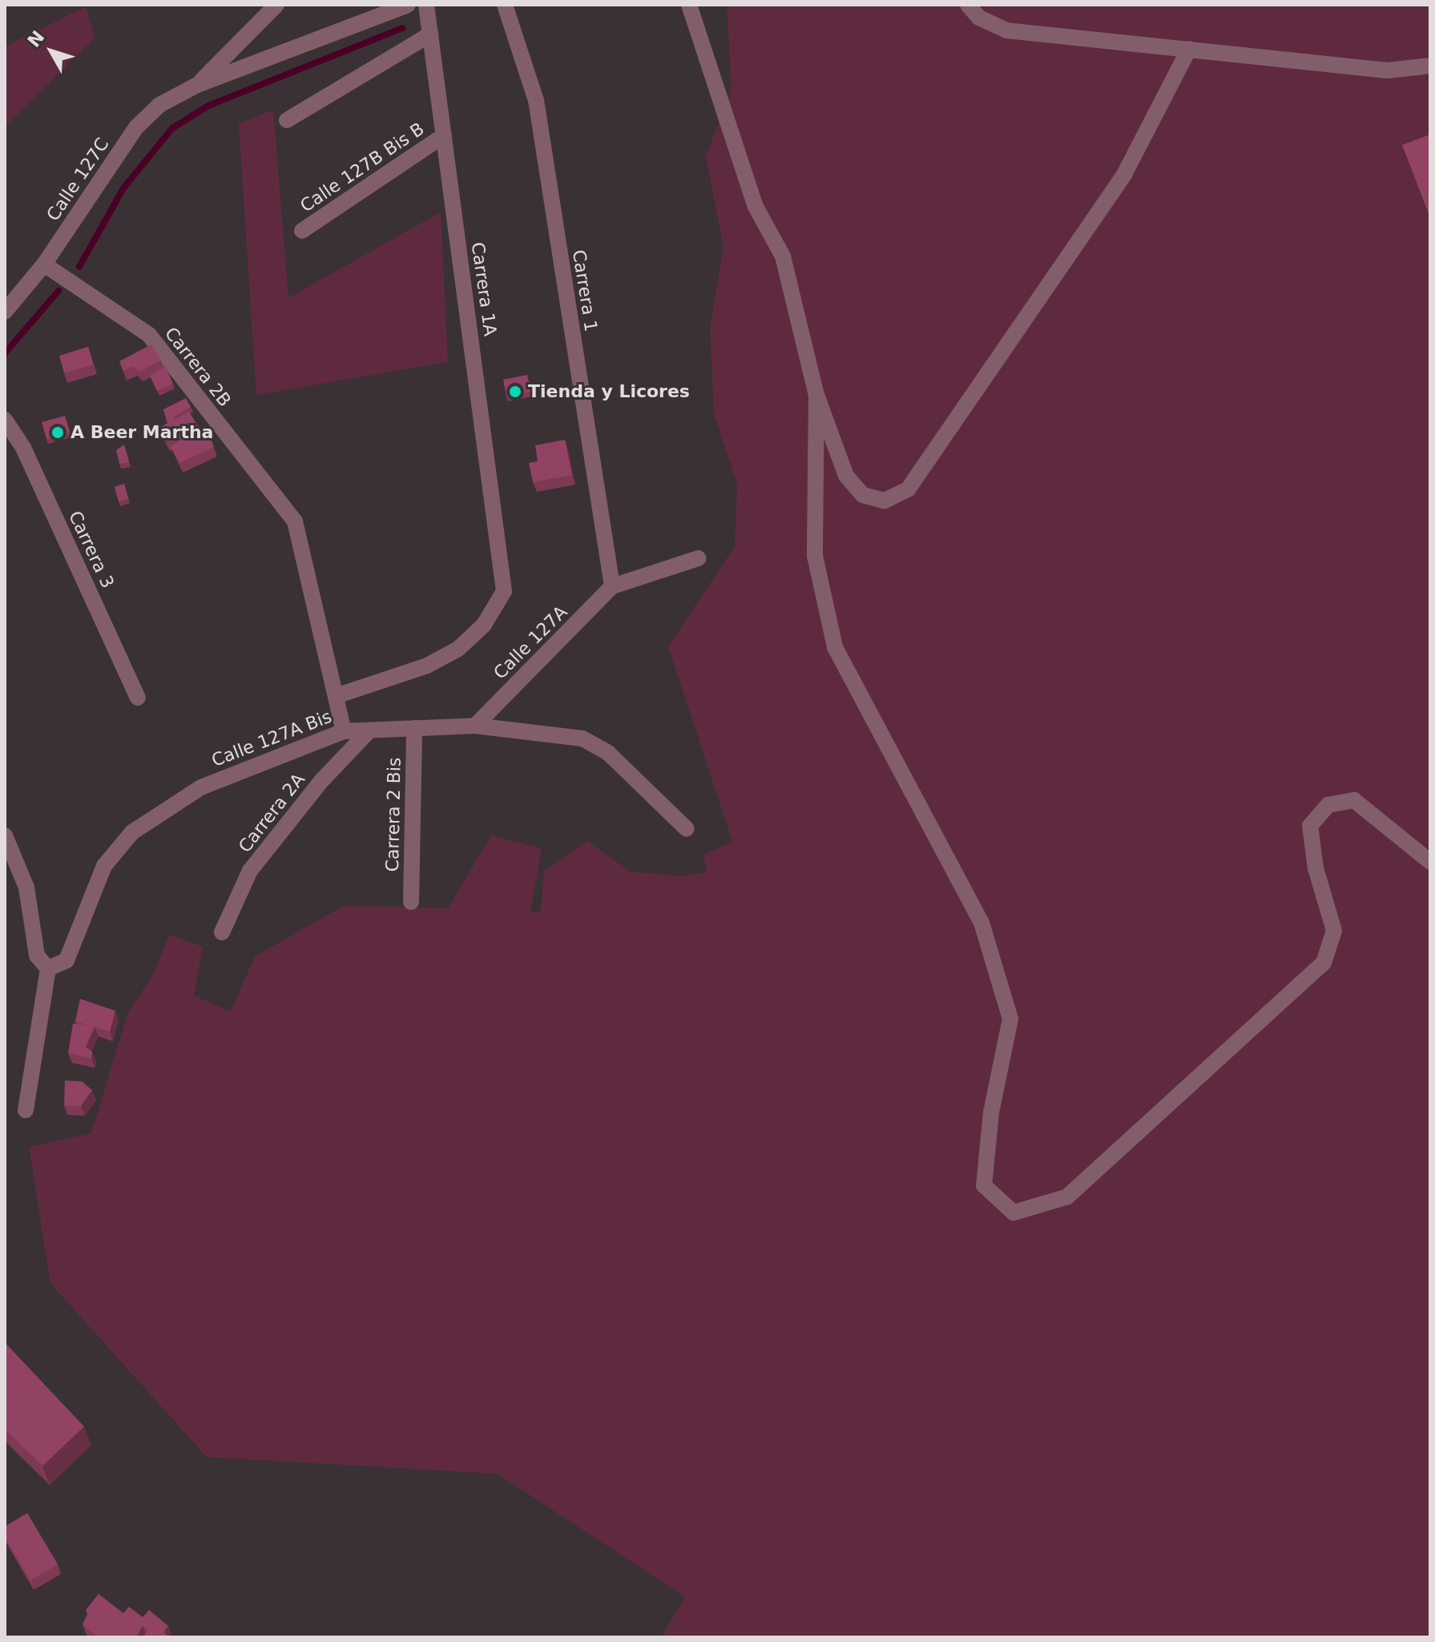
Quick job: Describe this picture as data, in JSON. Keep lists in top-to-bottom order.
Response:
{
  "streets": {
    "street": [
      "Calle 127B Bis B",
      "Calle 127C",
      "Carrera 1A",
      "Carrera 1",
      "Carrera 2B",
      "Carrera 3",
      "Calle 127A",
      "Calle 127A Bis",
      "Carrera 2A",
      "Carrera 2 Bis"
    ]
  },
  "crossings": [
    ["Calle 127B Bis B", "Carrera 1A"],
    ["Calle 127C", "Carrera 2B"],
    ["Carrera 1A", "Carrera 2B"],
    ["Carrera 1", "Calle 127A"],
    ["Calle 127A", "Calle 127A Bis"],
    ["Calle 127A Bis", "Carrera 2A"],
    ["Calle 127A Bis", "Carrera 2 Bis"]
  ],
  "places": ["Tienda y Licores", "A Beer Martha"],
  "north": "top left"
}
